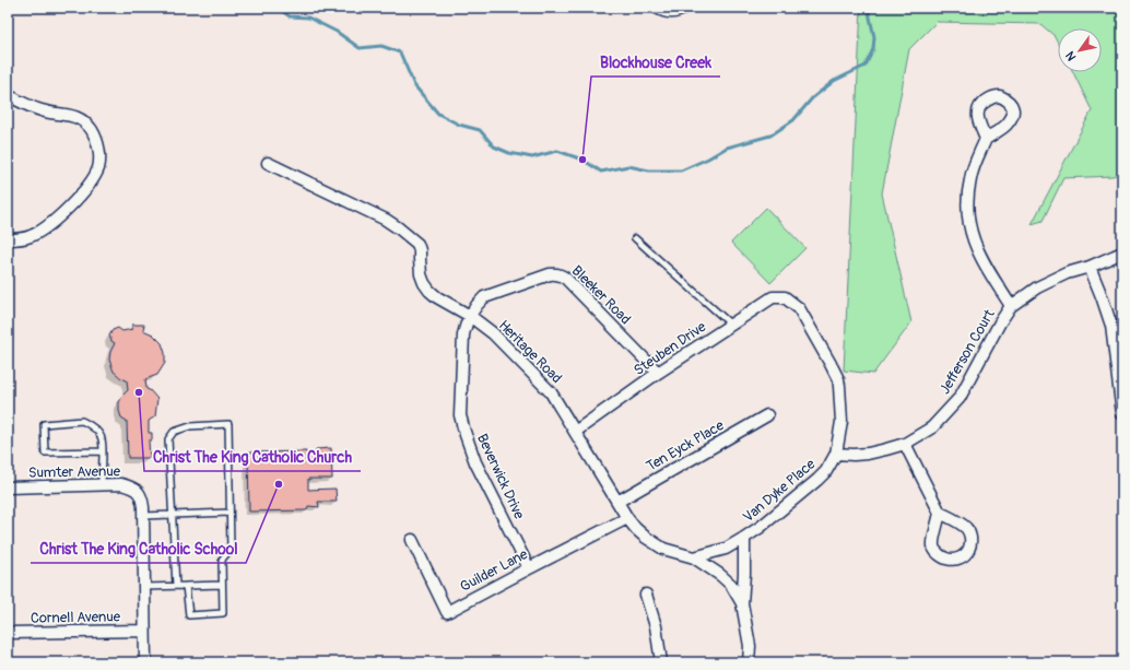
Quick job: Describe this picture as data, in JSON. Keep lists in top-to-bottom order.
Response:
{
  "streets": {
    "street": [
      "Bleeker Road",
      "Steuben Drive",
      "Heritage Road",
      "Jefferson Court",
      "Ten Eyck Place",
      "Sumter Avenue",
      "Beverwick Drive",
      "Van Dyke Place",
      "Guilder Lane",
      "Cornell Avenue"
    ]
  },
  "crossings": [
    ["Bleeker Road", "Steuben Drive"],
    ["Bleeker Road", "Heritage Road"],
    ["Bleeker Road", "Beverwick Drive"],
    ["Steuben Drive", "Heritage Road"],
    ["Steuben Drive", "Van Dyke Place"],
    ["Heritage Road", "Ten Eyck Place"],
    ["Heritage Road", "Beverwick Drive"],
    ["Heritage Road", "Van Dyke Place"],
    ["Heritage Road", "Guilder Lane"],
    ["Jefferson Court", "Van Dyke Place"],
    ["Beverwick Drive", "Guilder Lane"]
  ],
  "places": ["Blockhouse Creek", "Christ The King Catholic Church", "Christ The King Catholic School"],
  "north": "bottom left"
}
